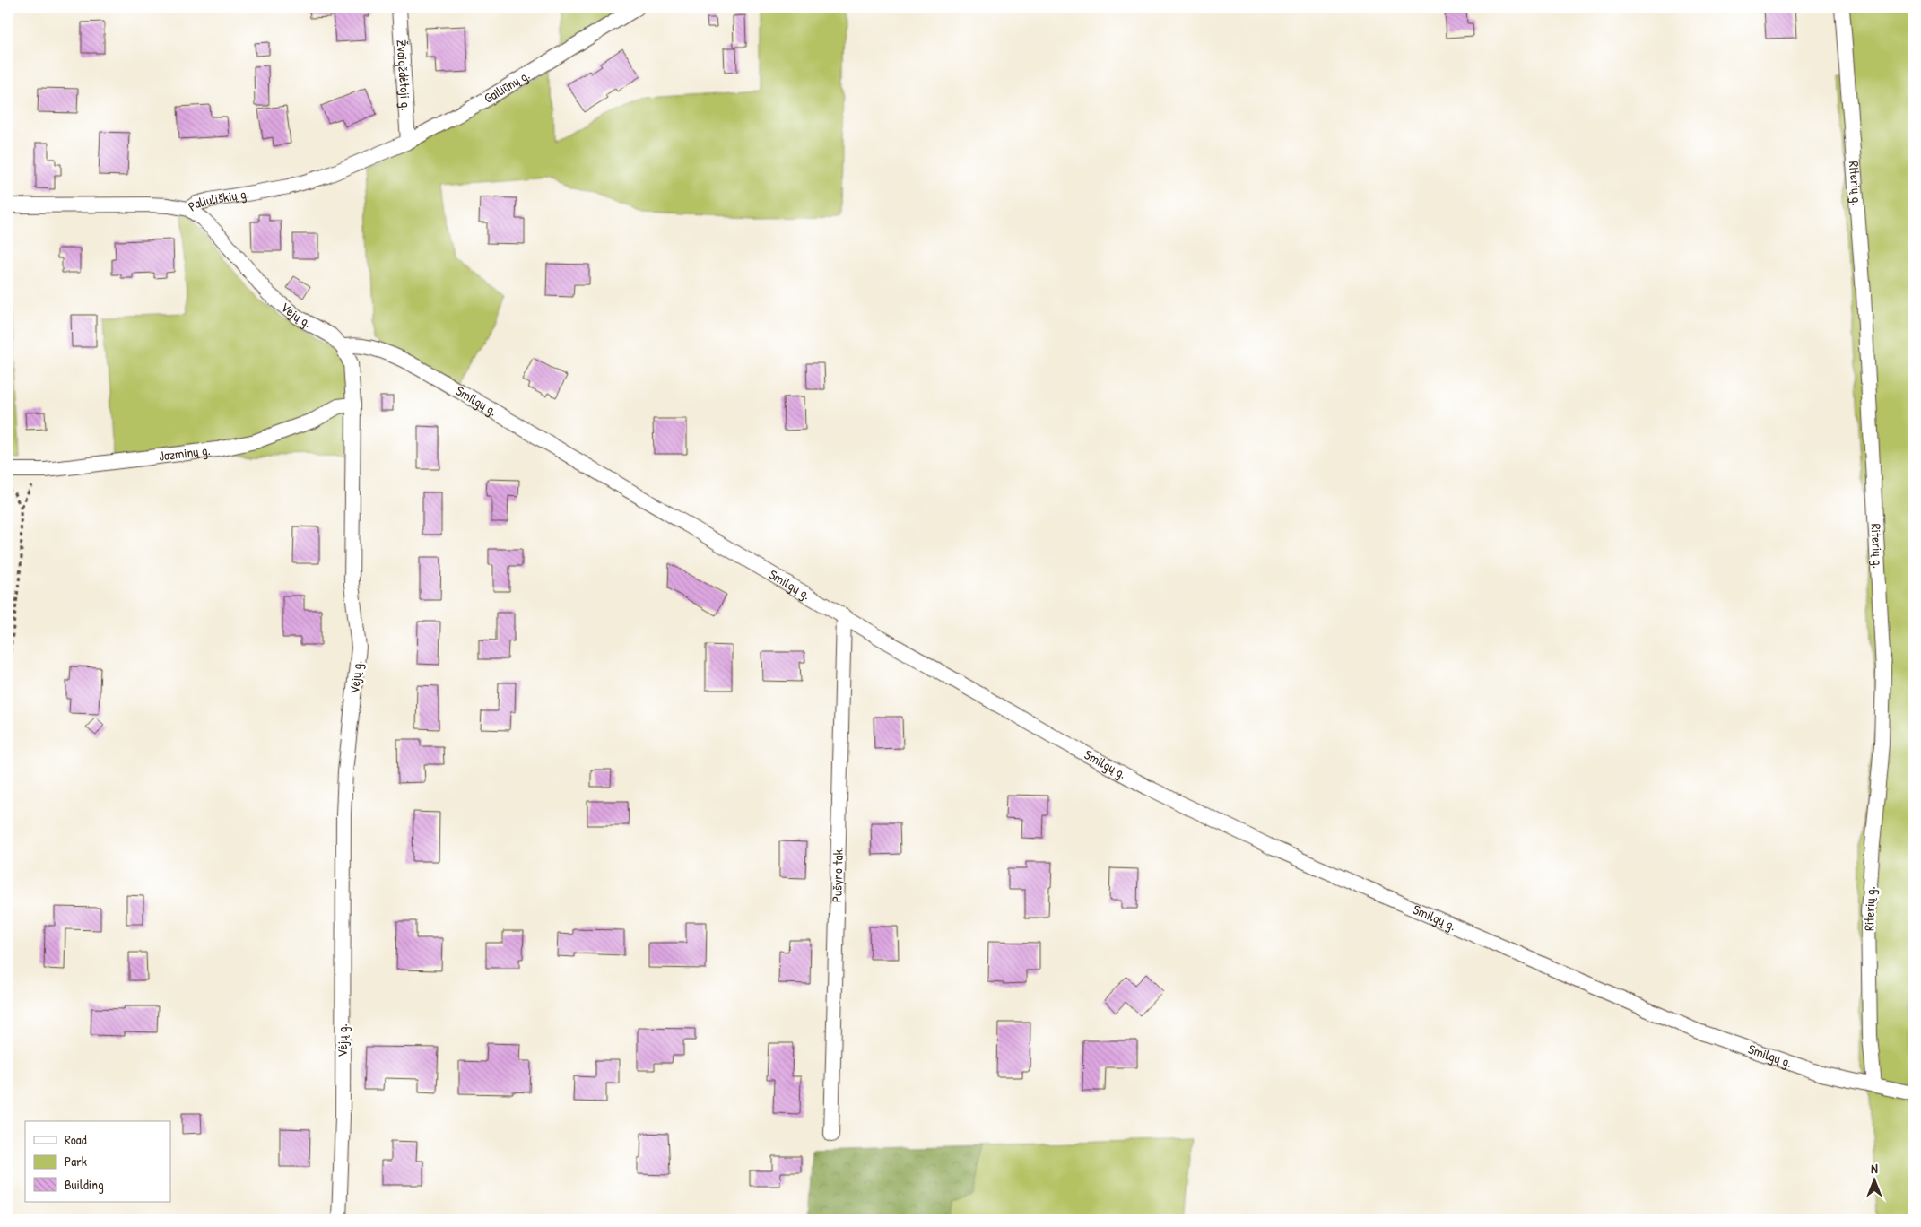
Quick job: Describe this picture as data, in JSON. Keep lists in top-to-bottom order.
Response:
{
  "streets": {
    "street": [
      "Žvaigždėtoji g.",
      "Gailiūnų g.",
      "Riterių g.",
      "Paliuliškių g.",
      "Vėjų g.",
      "Smilgų g.",
      "Jazminų g.",
      "Pušyno tak."
    ]
  },
  "crossings": [
    ["Žvaigždėtoji g.", "Gailiūnų g."],
    ["Gailiūnų g.", "Paliuliškių g."],
    ["Riterių g.", "Smilgų g."],
    ["Paliuliškių g.", "Vėjų g."],
    ["Vėjų g.", "Smilgų g."],
    ["Vėjų g.", "Jazminų g."],
    ["Smilgų g.", "Pušyno tak."]
  ],
  "legend": ["Road", "Park", "Building"],
  "north": "top"
}
